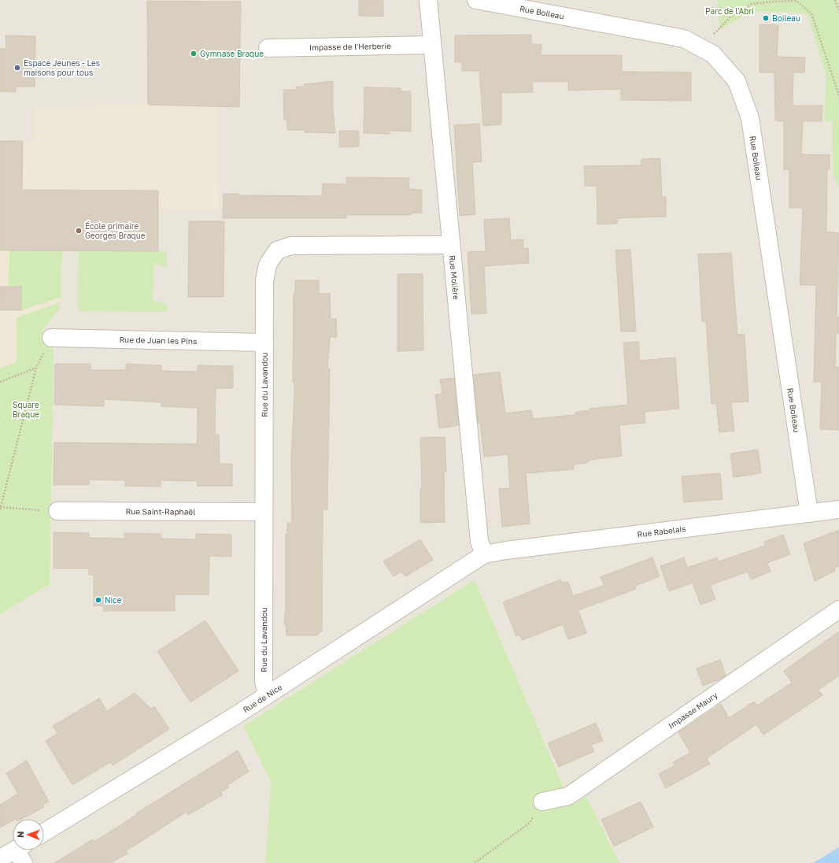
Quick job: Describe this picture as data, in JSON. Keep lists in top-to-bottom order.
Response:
{
  "streets": {
    "street": [
      "Rue Boileau",
      "Impasse de l'Herberie",
      "Rue Molière",
      "Rue de Juan les Pins",
      "Rue du Lavandou",
      "Rue Saint-Raphaël",
      "Rue Rabelais",
      "Rue de Nice",
      "Impasse Maury"
    ]
  },
  "crossings": [
    ["Rue Boileau", "Rue Rabelais"],
    ["Impasse de l'Herberie", "Rue Molière"],
    ["Rue Molière", "Rue du Lavandou"],
    ["Rue Molière", "Rue Rabelais"],
    ["Rue Molière", "Rue de Nice"],
    ["Rue de Juan les Pins", "Rue du Lavandou"],
    ["Rue du Lavandou", "Rue Saint-Raphaël"],
    ["Rue du Lavandou", "Rue de Nice"],
    ["Rue Rabelais", "Rue de Nice"]
  ],
  "parks": ["Parc de l'Abri", "Square Braque"],
  "places": [
    "Boileau",
    "Gymnase Braque",
    "Espace Jeunes - Les maisons pour tous",
    "École primaire Georges Braque",
    "Nice"
  ],
  "north": "left"
}
